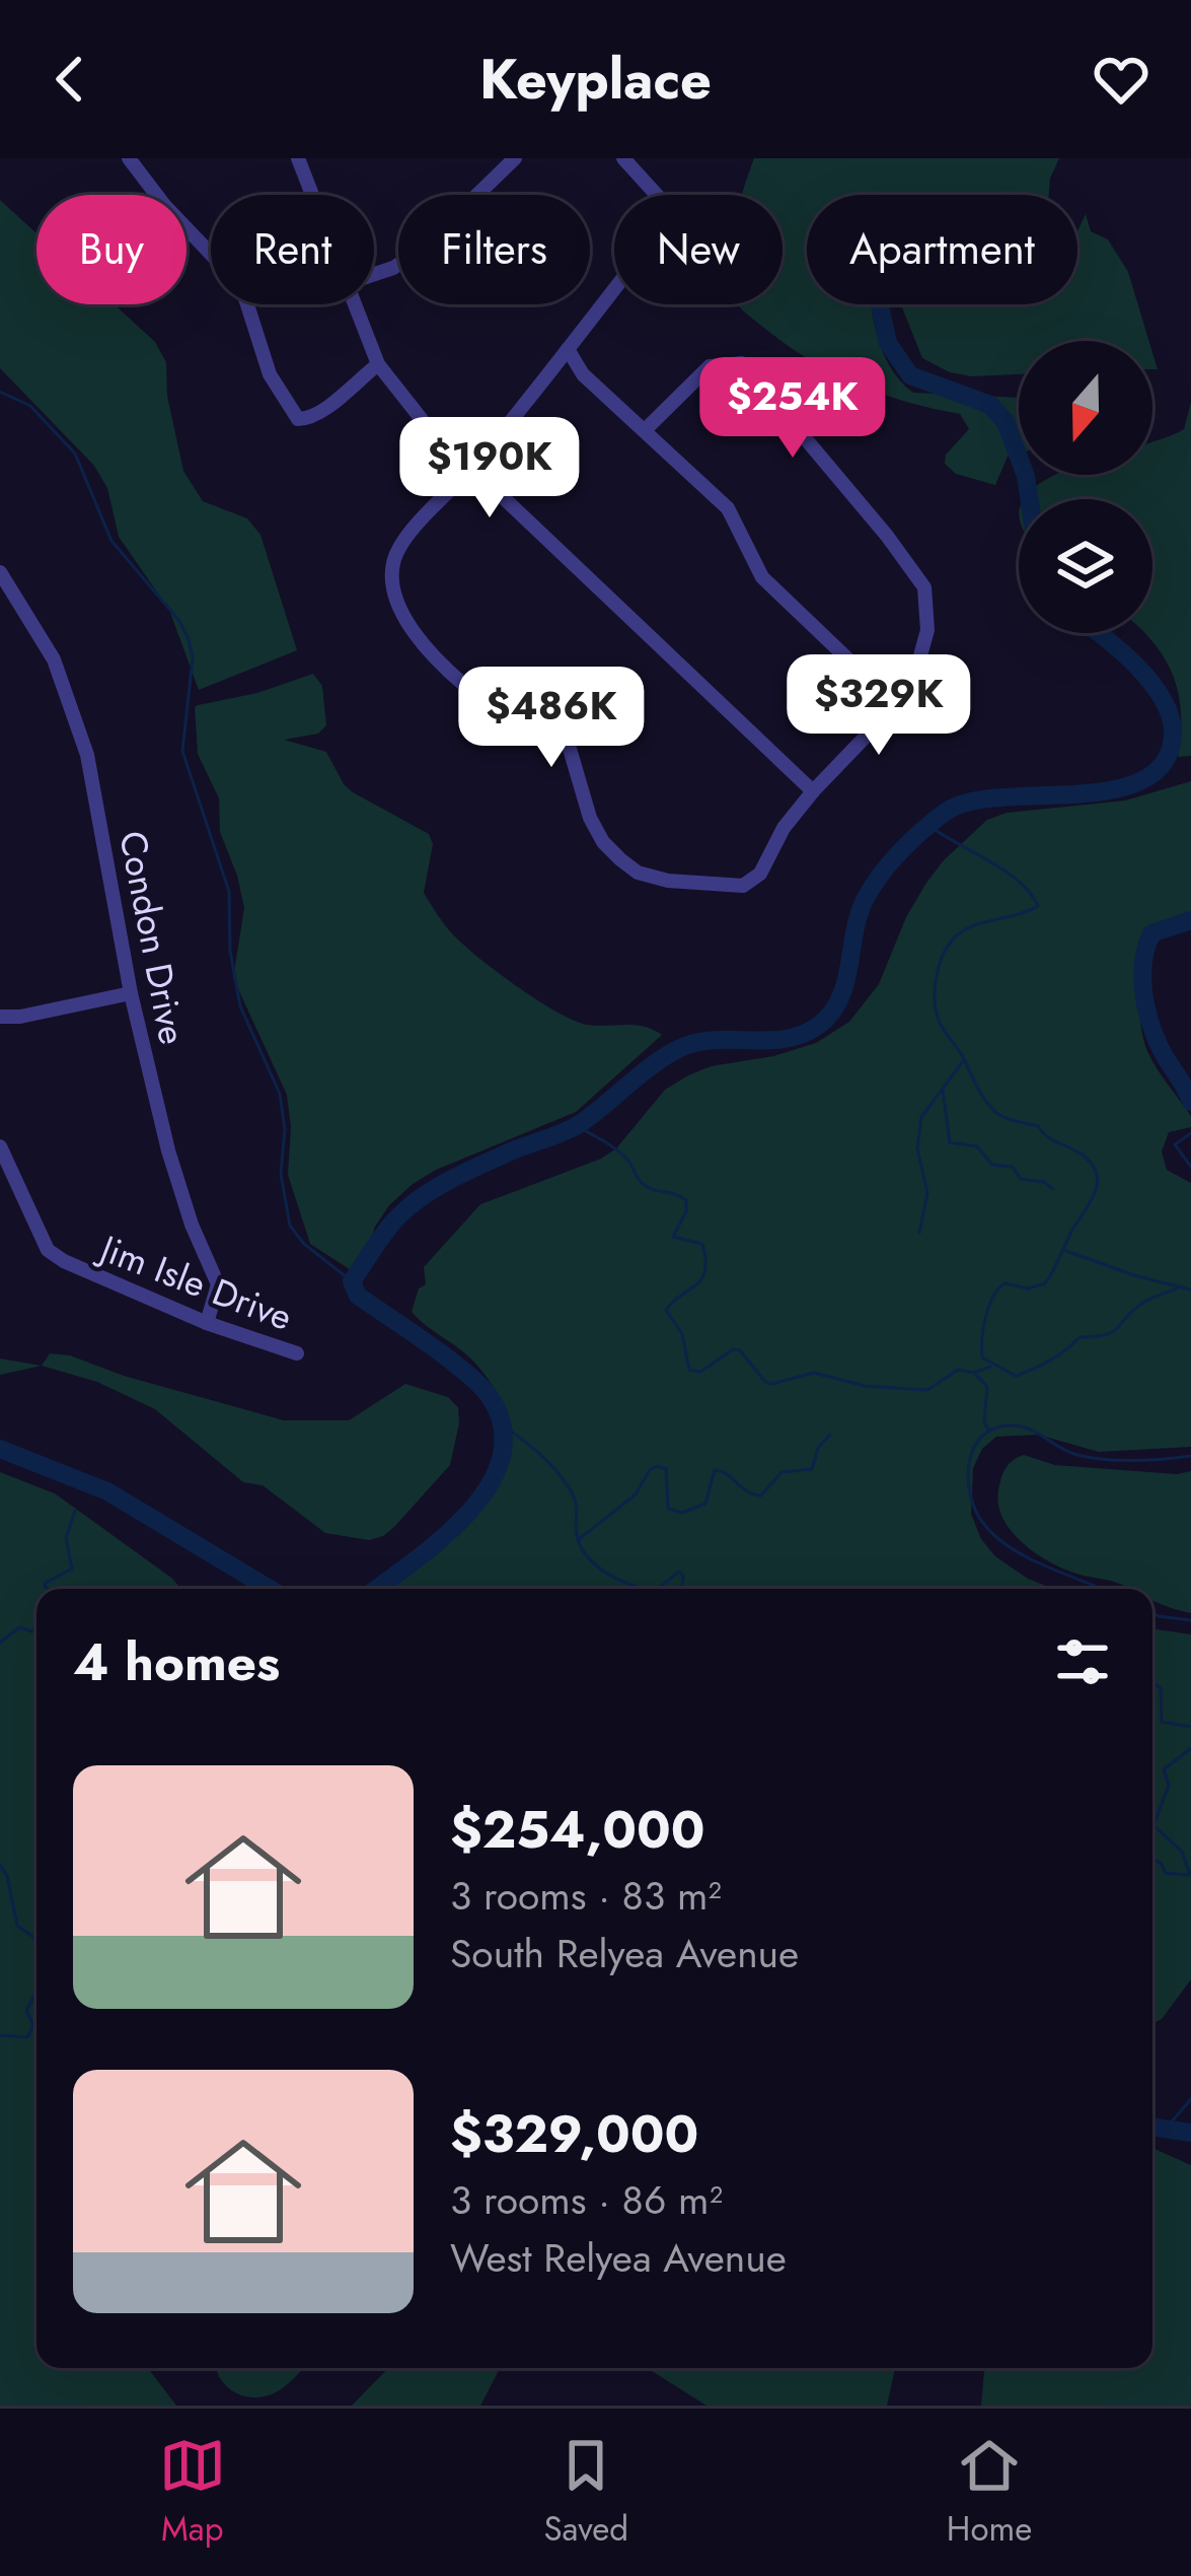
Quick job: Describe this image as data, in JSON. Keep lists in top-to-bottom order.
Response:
{
  "streets": {
    "street": ["Condon Drive", "Jim Isle Drive"]
  },
  "crossings": [
    ["Condon Drive", "Jim Isle Drive"]
  ],
  "north": "bottom",
  "page": {
    "header": "Keyplace",
    "chip": [
      "Buy",
      "Rent",
      "Filters",
      "New",
      "Apartment"
    ],
    "price": [
      "$254K",
      "$190K",
      "$329K",
      "$486K"
    ],
    "heading": "4 homes",
    "list": [
      {
        "name": "$254,000",
        "note": "3 rooms · 83 m² · South Relyea Avenue"
      },
      {
        "name": "$329,000",
        "note": "3 rooms · 86 m² · West Relyea Avenue"
      }
    ],
    "tabs": ["Map", "Saved", "Home"]
  }
}
